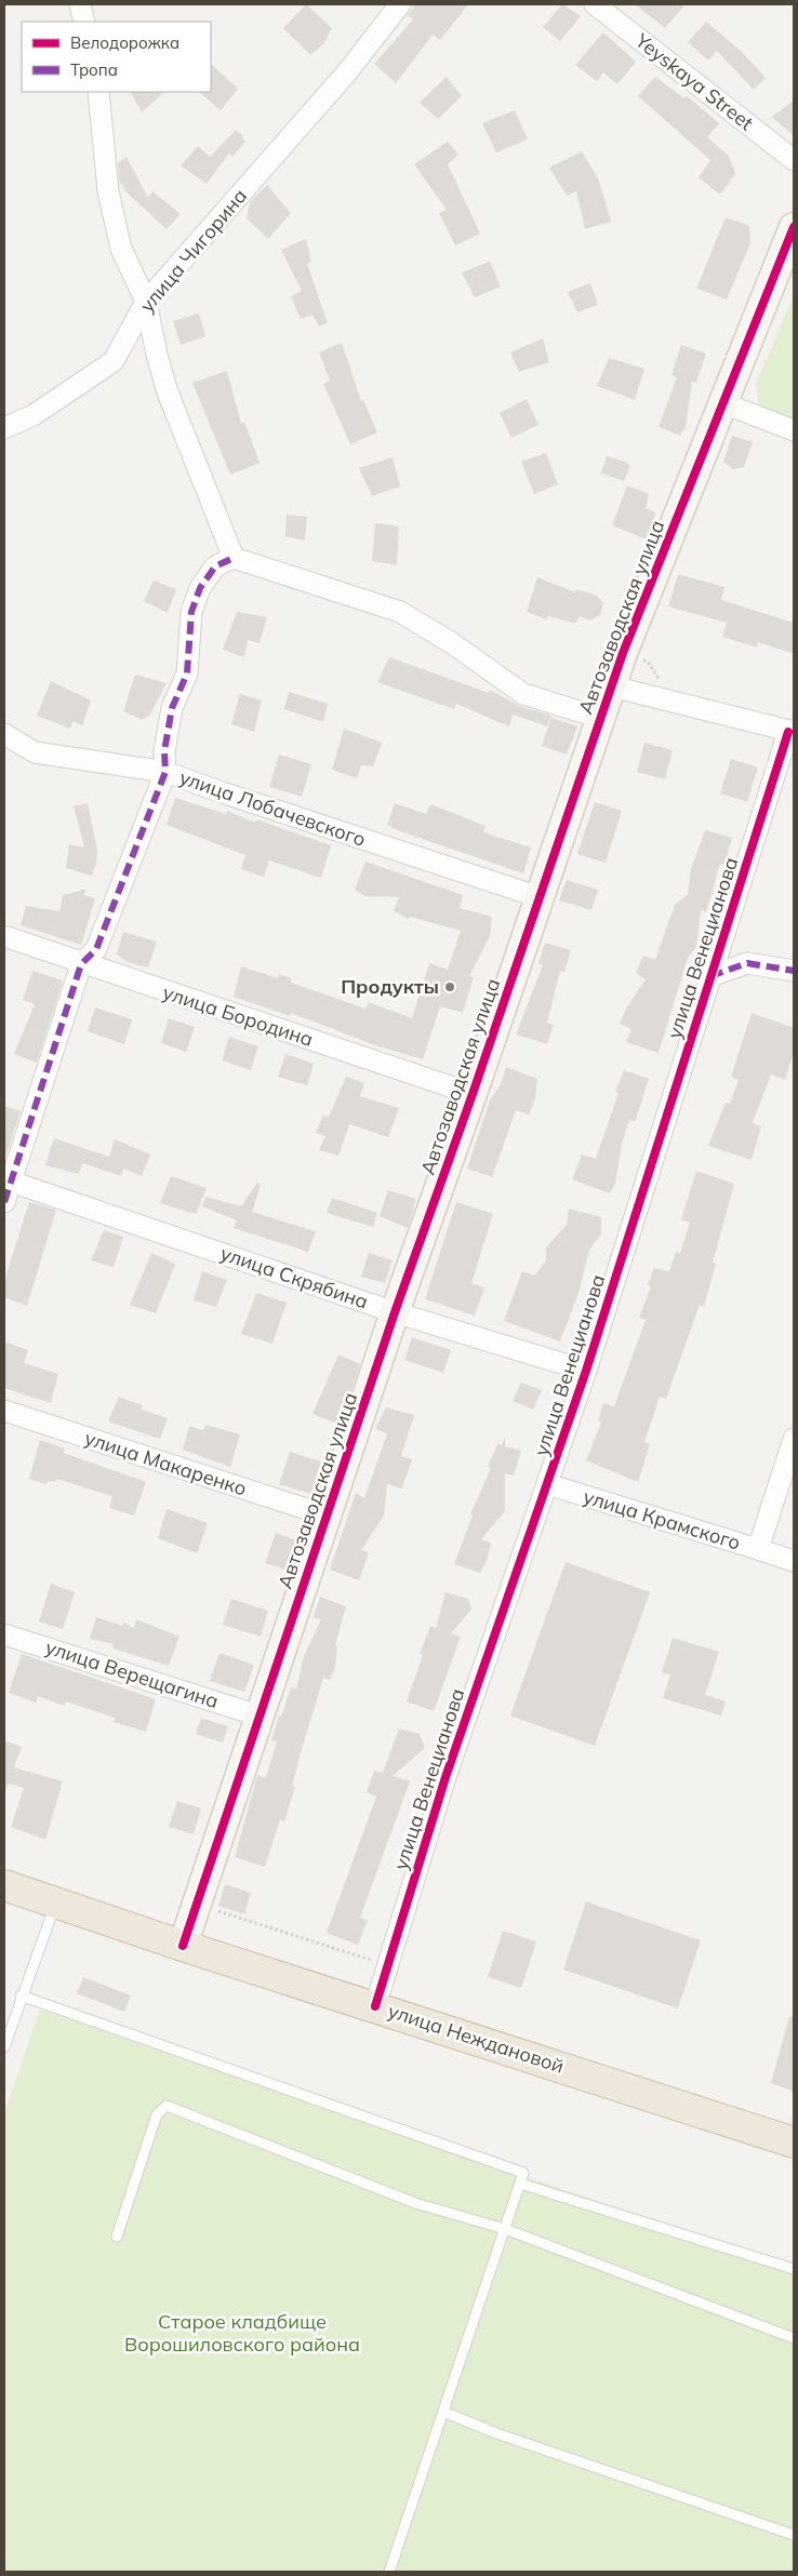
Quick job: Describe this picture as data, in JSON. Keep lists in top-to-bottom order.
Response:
{
  "streets": {
    "highway": ["улица Неждановой"],
    "street": [
      "Yeyskaya Street",
      "улица Чигорина",
      "Автозаводская улица",
      "улица Лобачевского",
      "улица Венецианова",
      "улица Бородина",
      "улица Скрябина",
      "улица Макаренко",
      "улица Крамского",
      "улица Верещагина"
    ]
  },
  "crossings": [
    ["Автозаводская улица", "улица Лобачевского"],
    ["Автозаводская улица", "улица Бородина"],
    ["Автозаводская улица", "улица Скрябина"],
    ["Автозаводская улица", "улица Макаренко"],
    ["Автозаводская улица", "улица Верещагина"],
    ["Автозаводская улица", "улица Неждановой"],
    ["улица Венецианова", "улица Скрябина"],
    ["улица Венецианова", "улица Крамского"],
    ["улица Венецианова", "улица Неждановой"]
  ],
  "parks": ["Старое кладбище Ворошиловского района"],
  "places": ["Продукты"],
  "legend": ["Велодорожка", "Тропа"]
}
